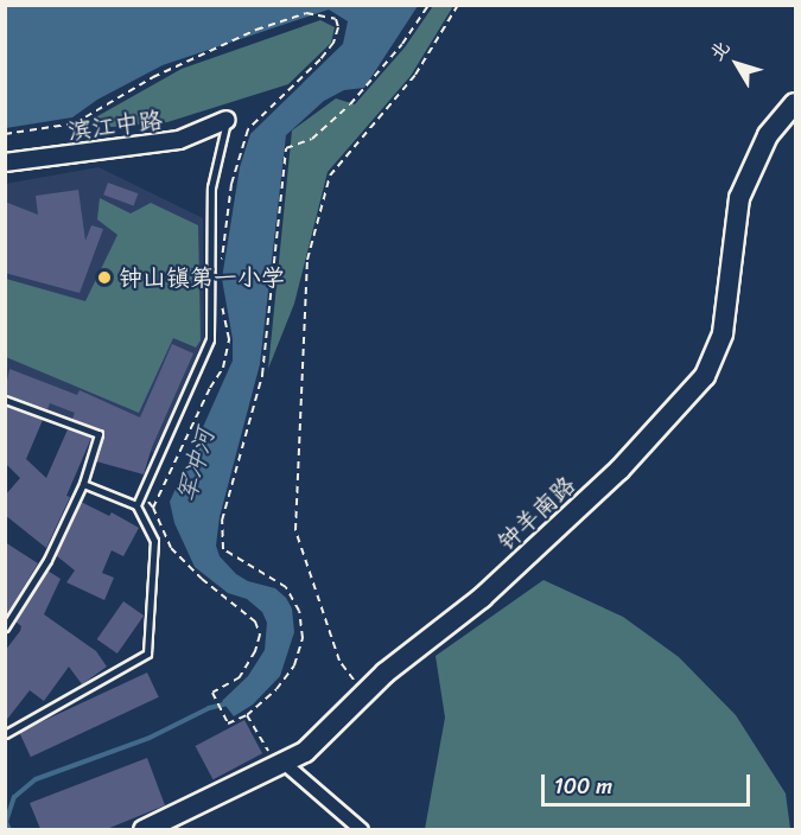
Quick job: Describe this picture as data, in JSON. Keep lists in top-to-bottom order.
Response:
{
  "streets": {
    "main road": ["钟羊南路"],
    "street": ["滨江中路"]
  },
  "water": ["军冲河"],
  "places": ["钟山镇第一小学"],
  "scale_bar": "100 m",
  "north": "top left"
}
